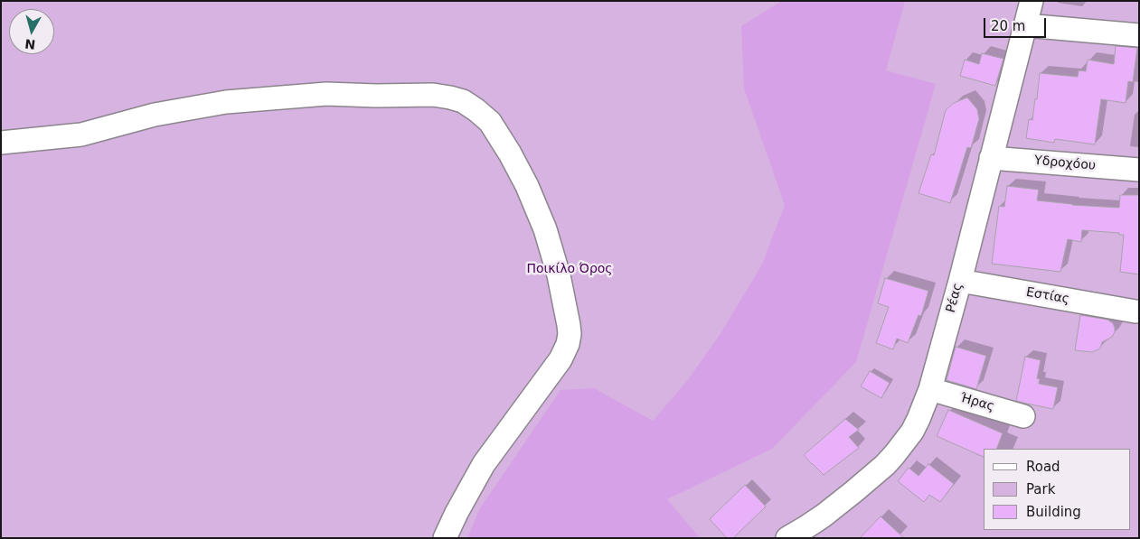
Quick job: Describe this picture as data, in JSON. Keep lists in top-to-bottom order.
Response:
{
  "streets": {
    "street": [
      "Υδροχόου",
      "Εστίας",
      "Ρέας",
      "Ήρας"
    ]
  },
  "crossings": [
    ["Υδροχόου", "Ρέας"],
    ["Εστίας", "Ρέας"],
    ["Ρέας", "Ήρας"]
  ],
  "parks": ["Ποικίλο Όρος"],
  "legend": ["Road", "Park", "Building"],
  "scale_bar": "20 m",
  "north": "bottom"
}
